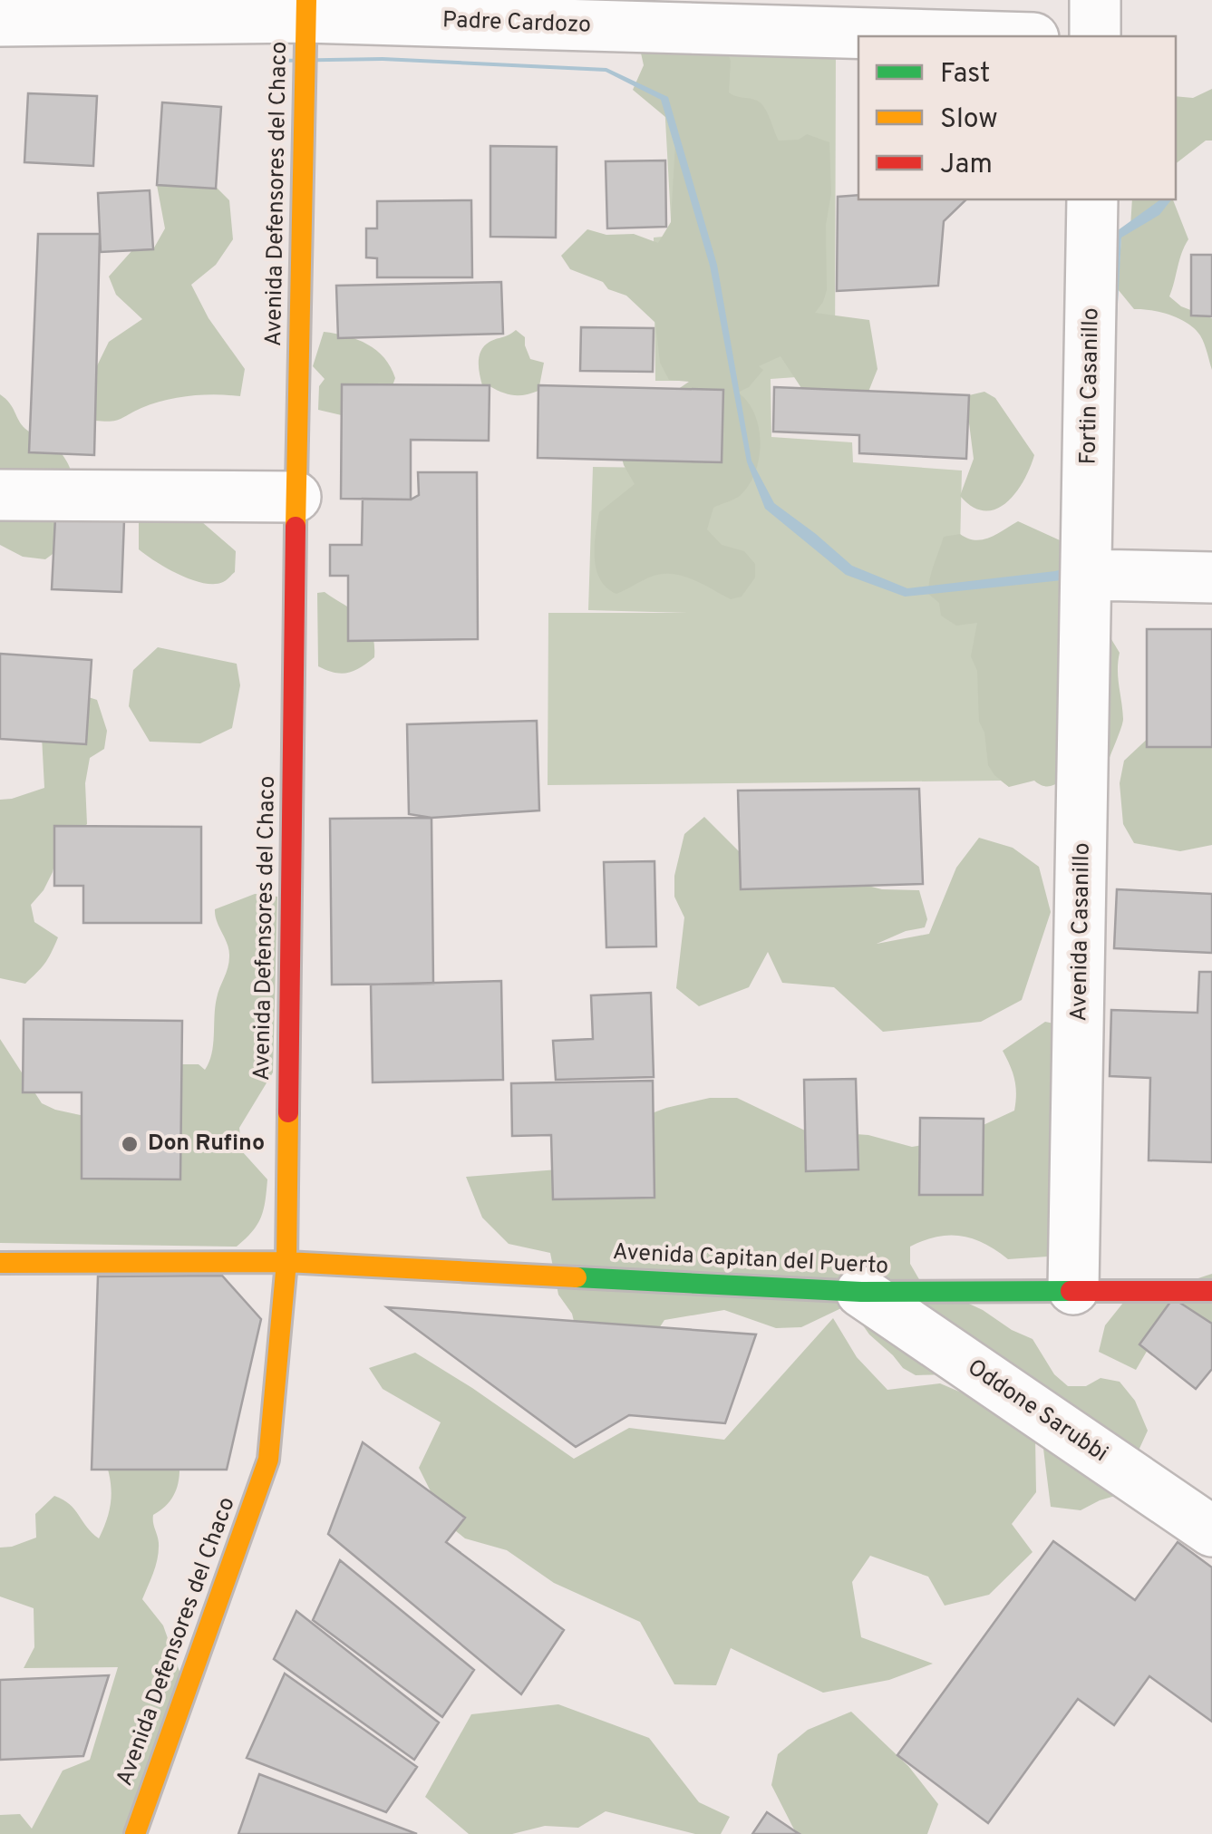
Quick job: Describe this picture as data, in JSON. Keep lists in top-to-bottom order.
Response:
{
  "streets": {
    "street": [
      "Padre Cardozo",
      "Avenida Defensores del Chaco",
      "Fortin Casanillo",
      "Avenida Casanillo",
      "Avenida Capitan del Puerto",
      "Oddone Sarubbi"
    ]
  },
  "crossings": [
    ["Padre Cardozo", "Avenida Defensores del Chaco"],
    ["Avenida Defensores del Chaco", "Avenida Capitan del Puerto"],
    ["Fortin Casanillo", "Avenida Casanillo"],
    ["Avenida Casanillo", "Avenida Capitan del Puerto"],
    ["Avenida Capitan del Puerto", "Oddone Sarubbi"]
  ],
  "places": ["Don Rufino"],
  "legend": ["Fast", "Slow", "Jam"]
}
